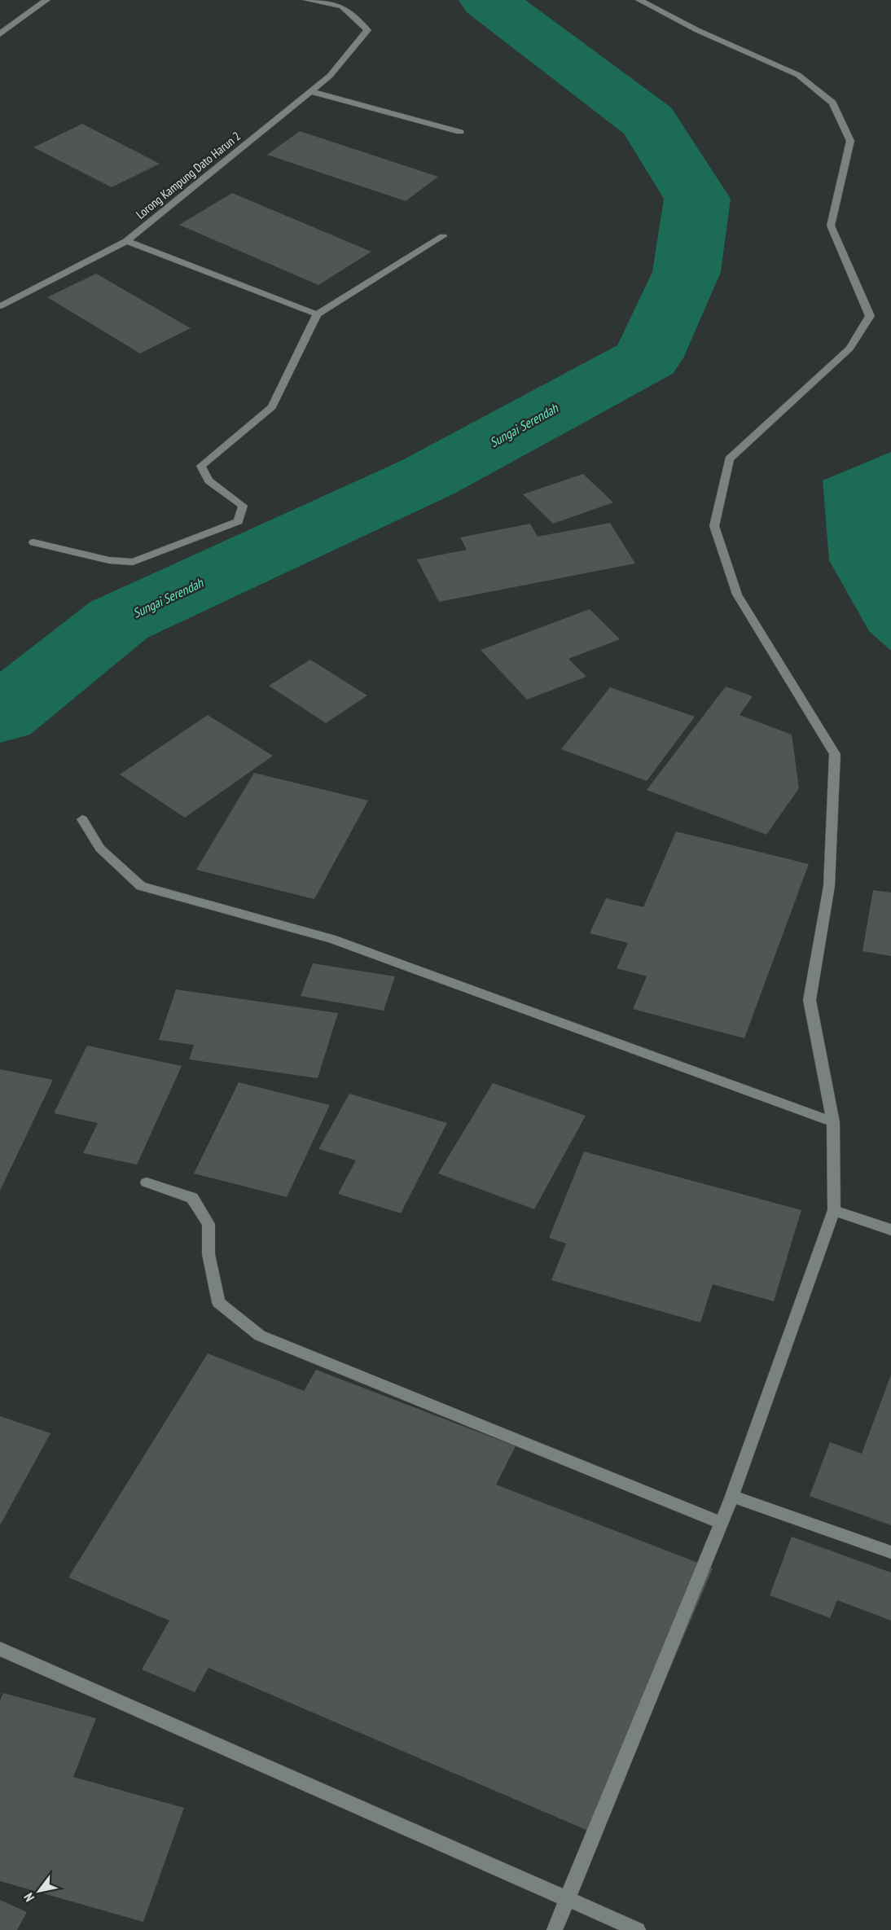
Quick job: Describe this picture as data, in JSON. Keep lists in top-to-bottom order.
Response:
{
  "streets": {
    "street": ["Lorong Kampung Dato Harun 2"]
  },
  "water": ["Sungai Serendah"],
  "north": "bottom left"
}
